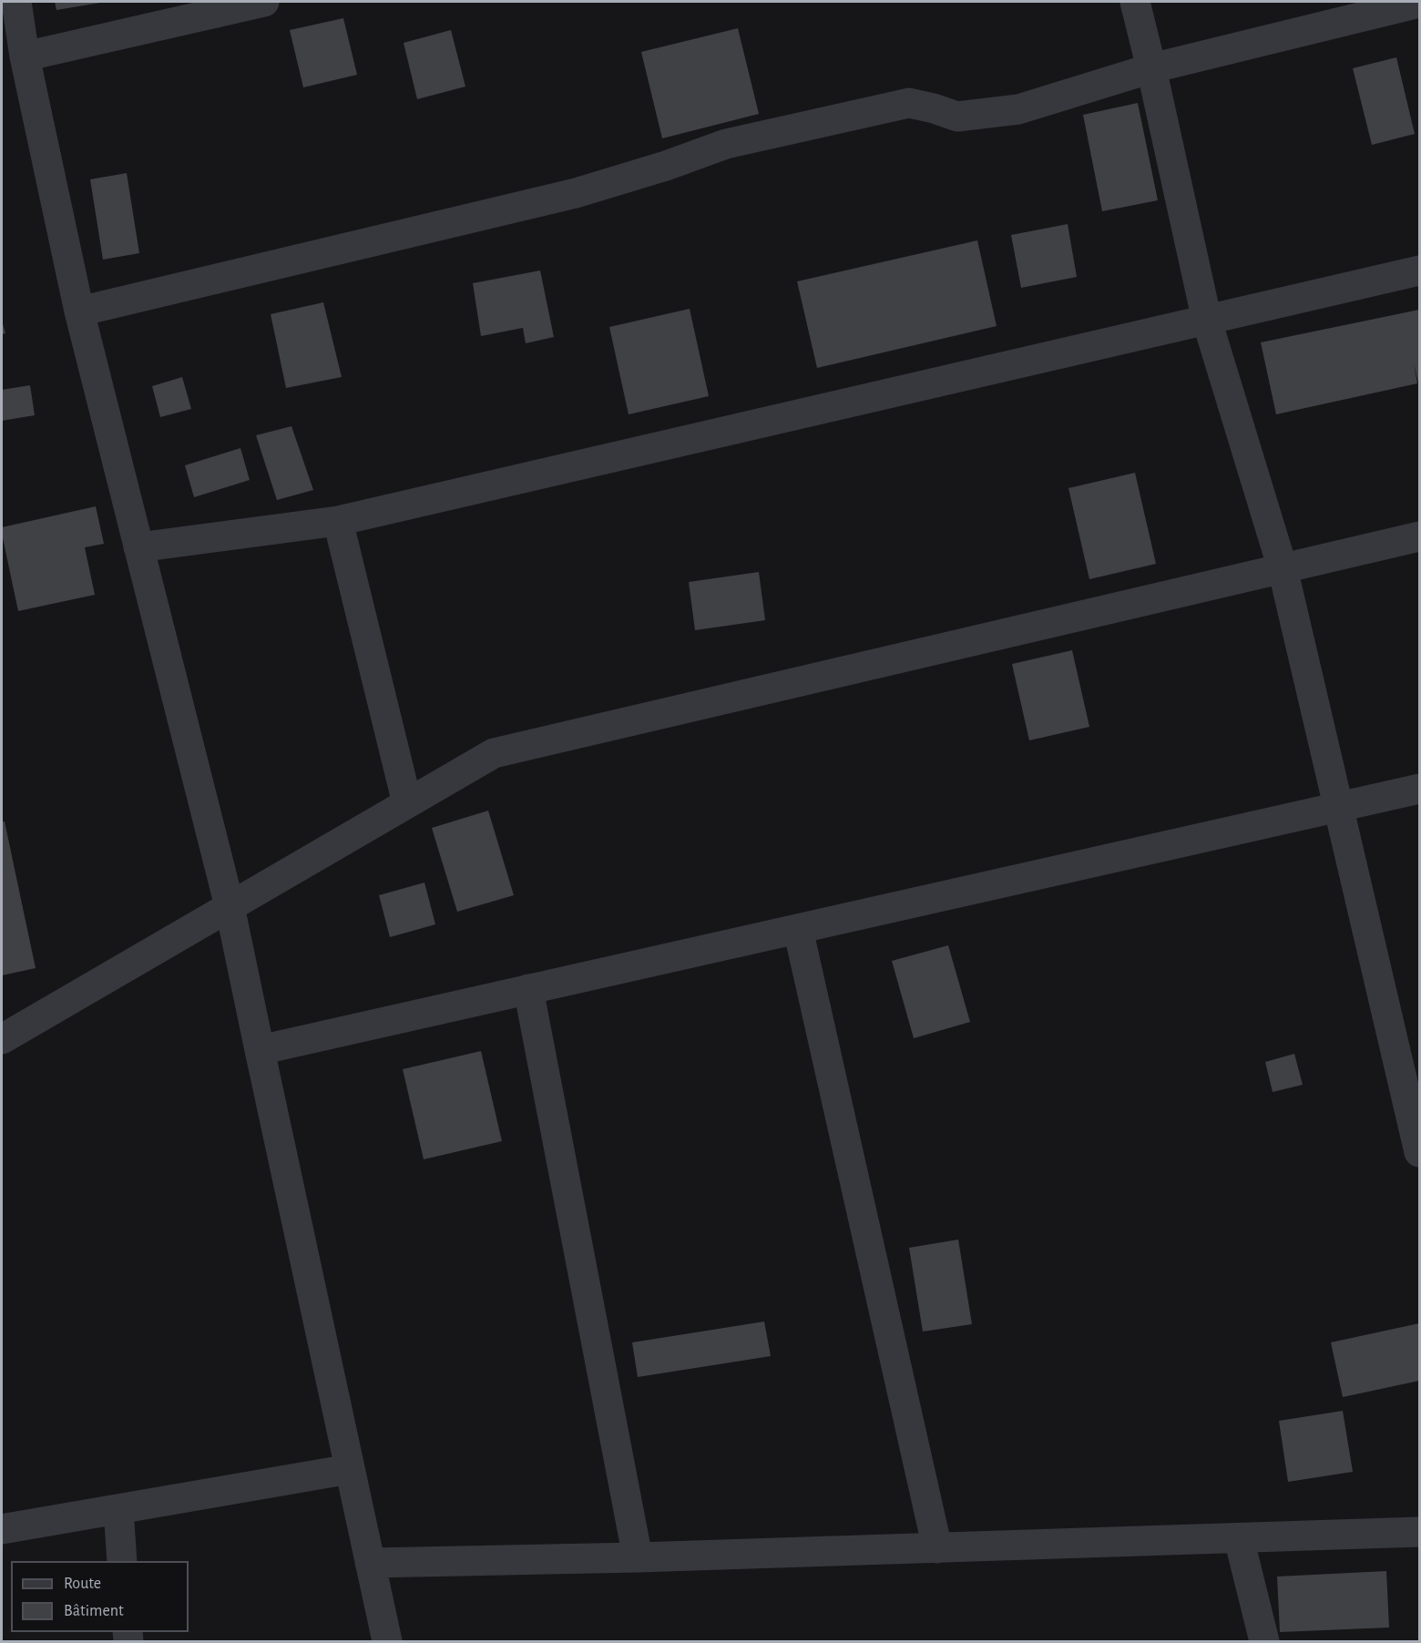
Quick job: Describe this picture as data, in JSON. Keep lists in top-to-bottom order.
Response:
{
  "legend": ["Route", "Bâtiment"]
}
